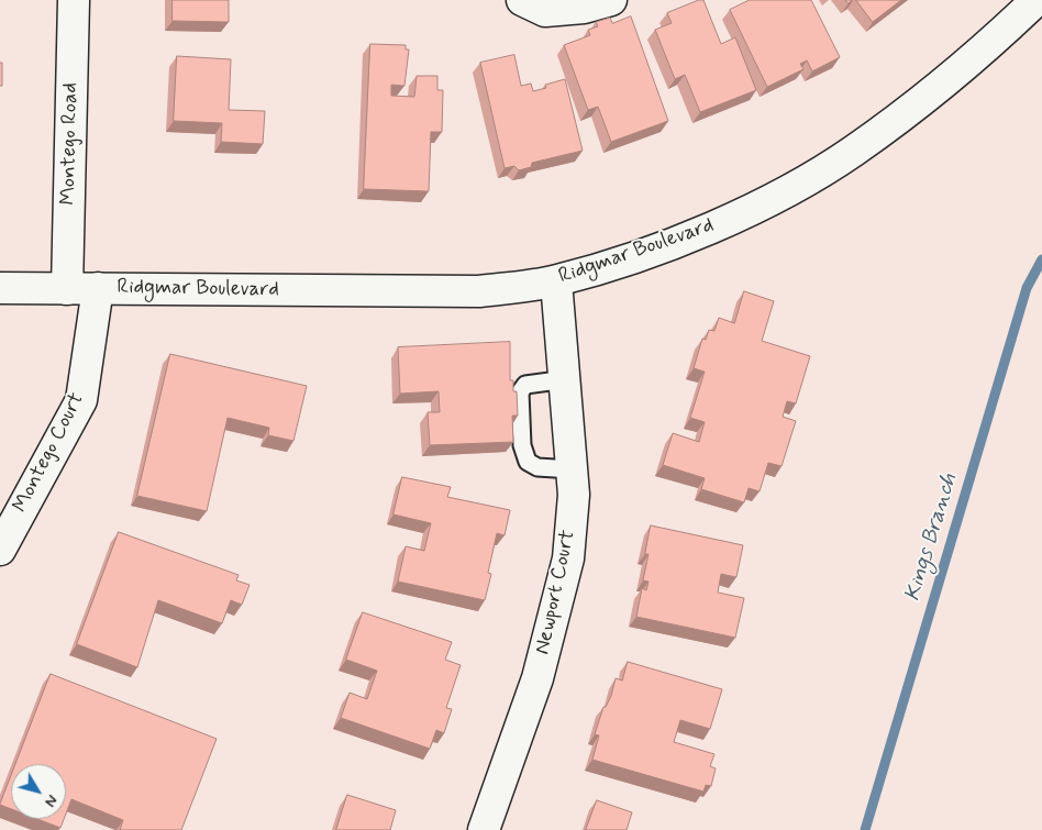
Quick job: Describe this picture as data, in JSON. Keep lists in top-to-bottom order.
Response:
{
  "streets": {
    "street": [
      "Montego Road",
      "Ridgmar Boulevard",
      "Montego Court",
      "Newport Court"
    ]
  },
  "crossings": [
    ["Montego Road", "Ridgmar Boulevard"],
    ["Ridgmar Boulevard", "Montego Court"],
    ["Ridgmar Boulevard", "Newport Court"]
  ],
  "water": ["Kings Branch"],
  "north": "bottom right"
}
